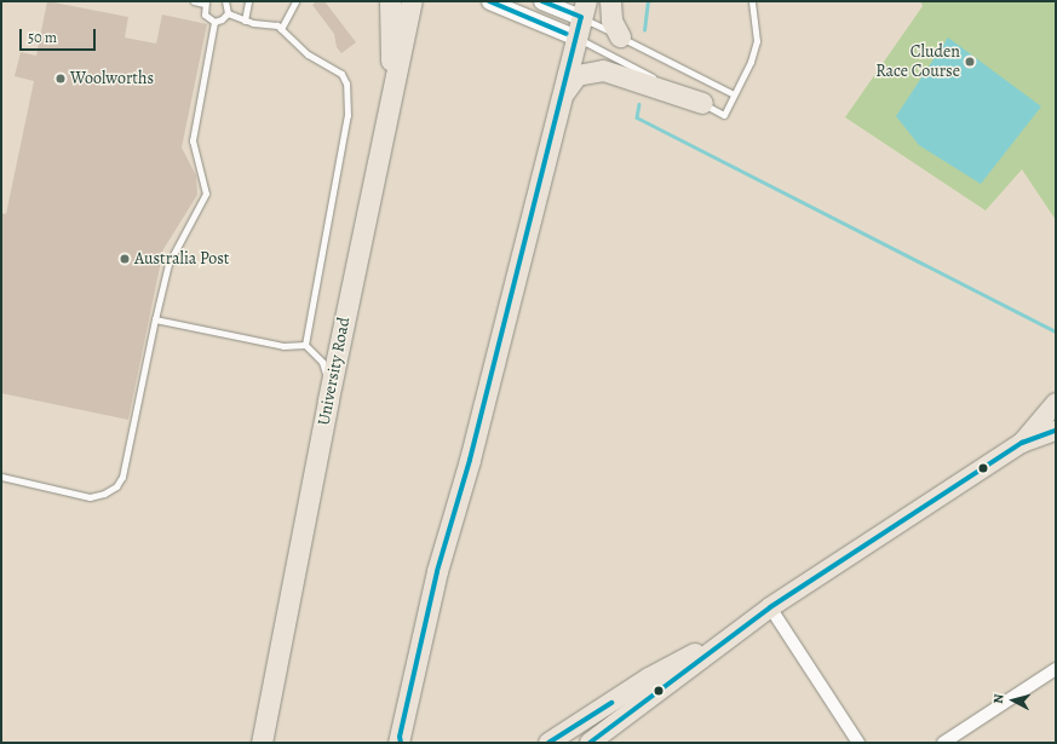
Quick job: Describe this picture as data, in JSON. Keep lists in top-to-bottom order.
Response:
{
  "streets": {
    "highway": ["University Road"]
  },
  "places": ["Cluden Race Course", "Woolworths", "Australia Post"],
  "scale_bar": "50 m",
  "north": "left"
}
